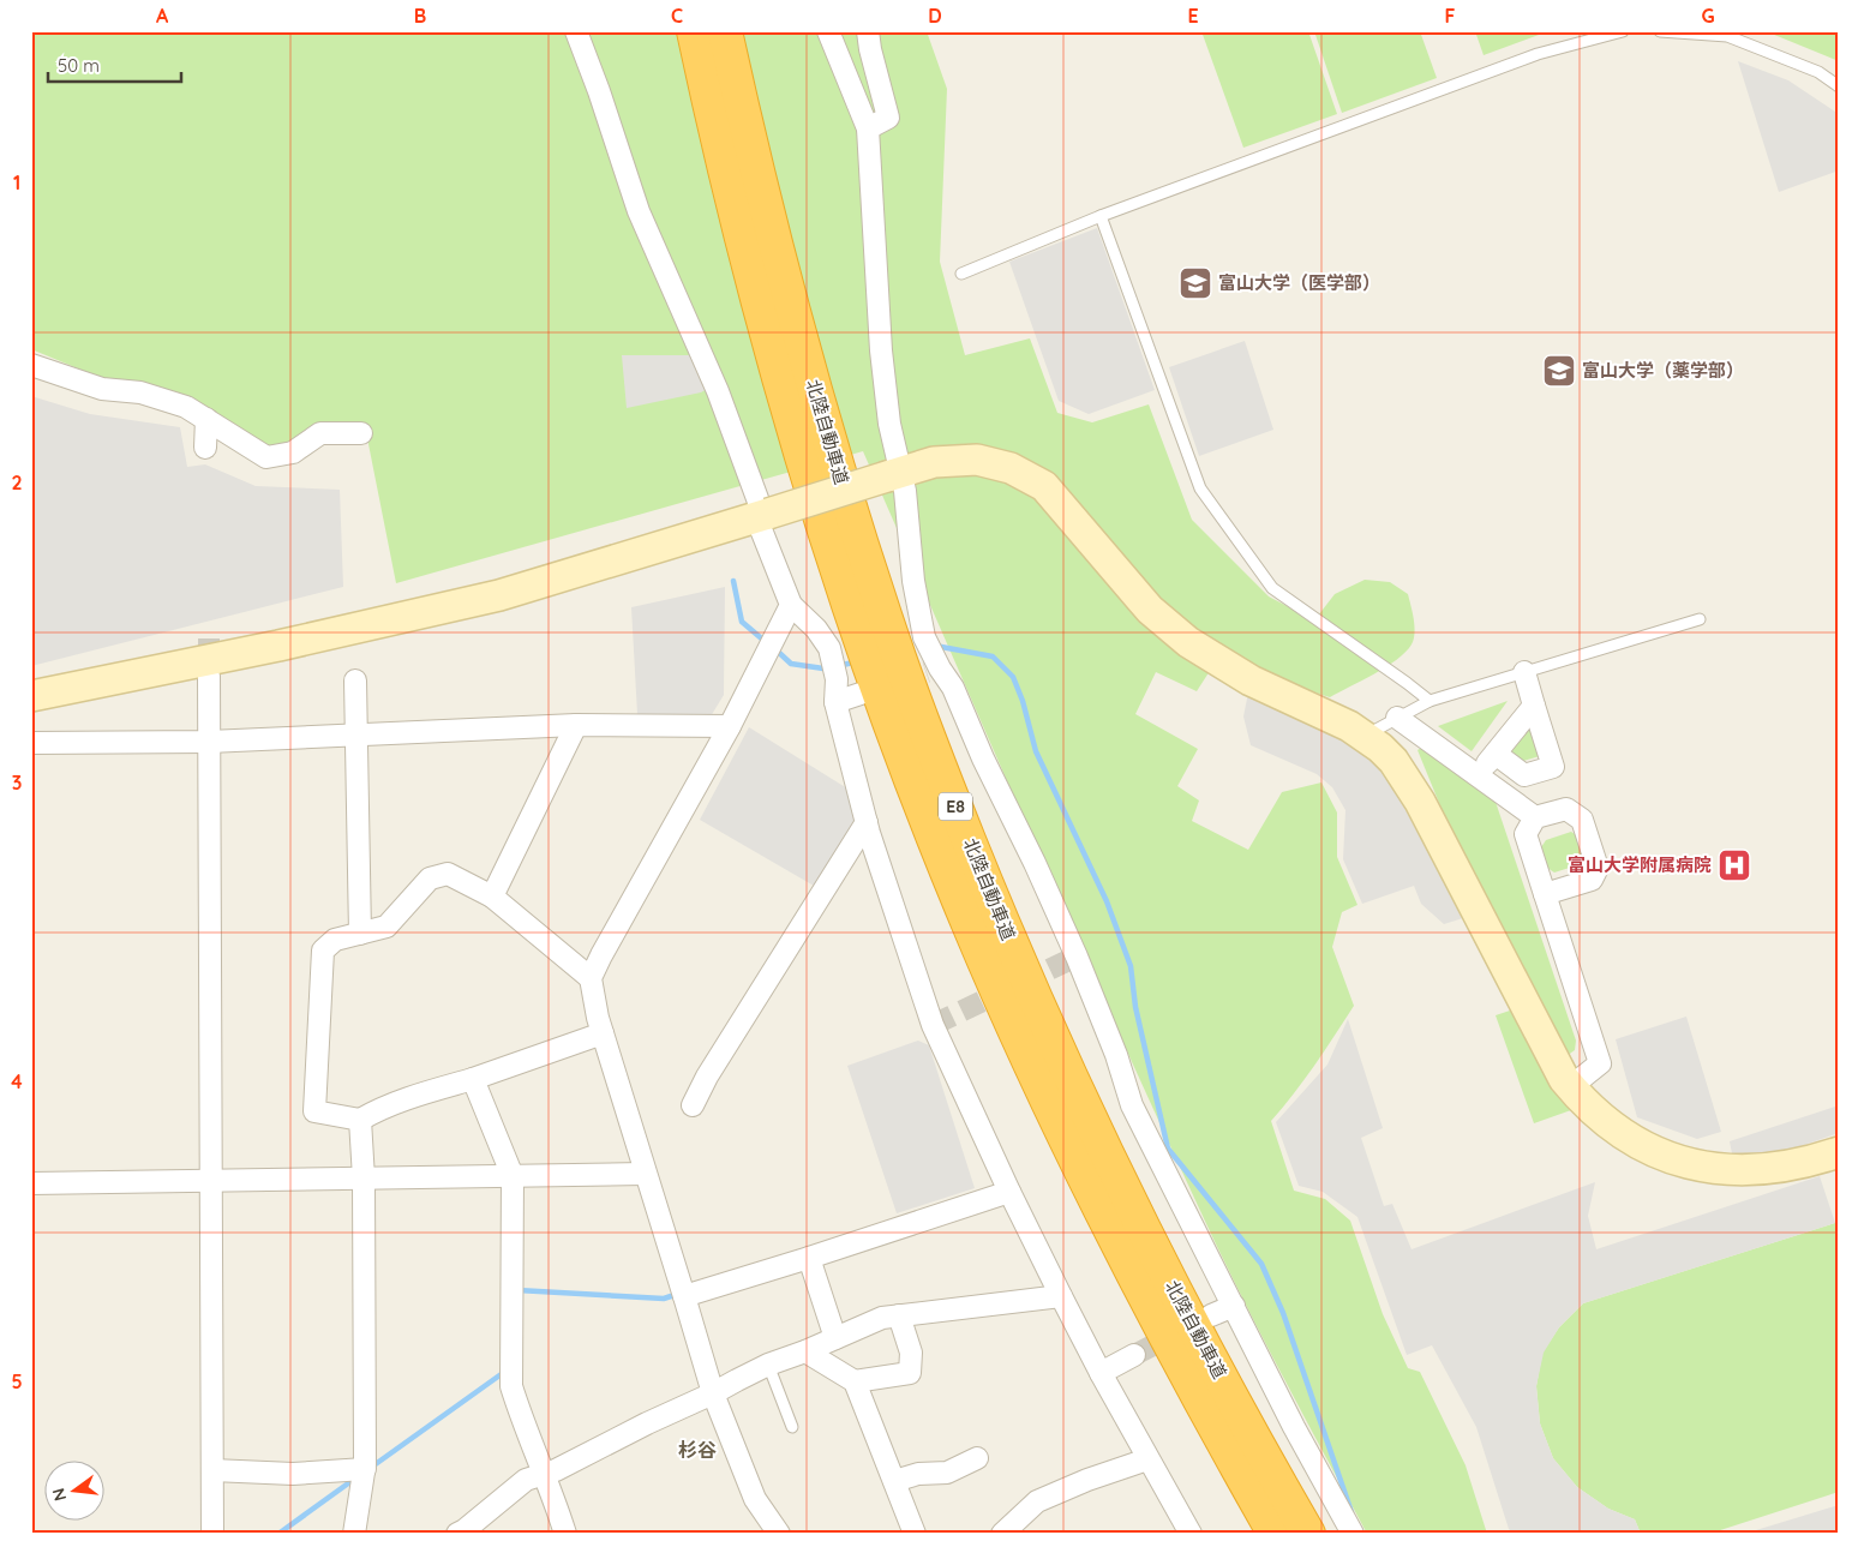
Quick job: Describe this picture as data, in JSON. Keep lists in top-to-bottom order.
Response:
{
  "streets": {
    "highway": ["北陸自動車道", "E8"]
  },
  "districts": ["杉谷"],
  "places": {
    "school or university": ["富山大学（医学部）", "富山大学（薬学部）"],
    "hospital": ["富山大学附属病院"]
  },
  "scale_bar": "50 m",
  "north": "left",
  "grid": {
    "columns": [
      "A",
      "B",
      "C",
      "D",
      "E",
      "F",
      "G"
    ],
    "rows": [
      "1",
      "2",
      "3",
      "4",
      "5"
    ]
  }
}
